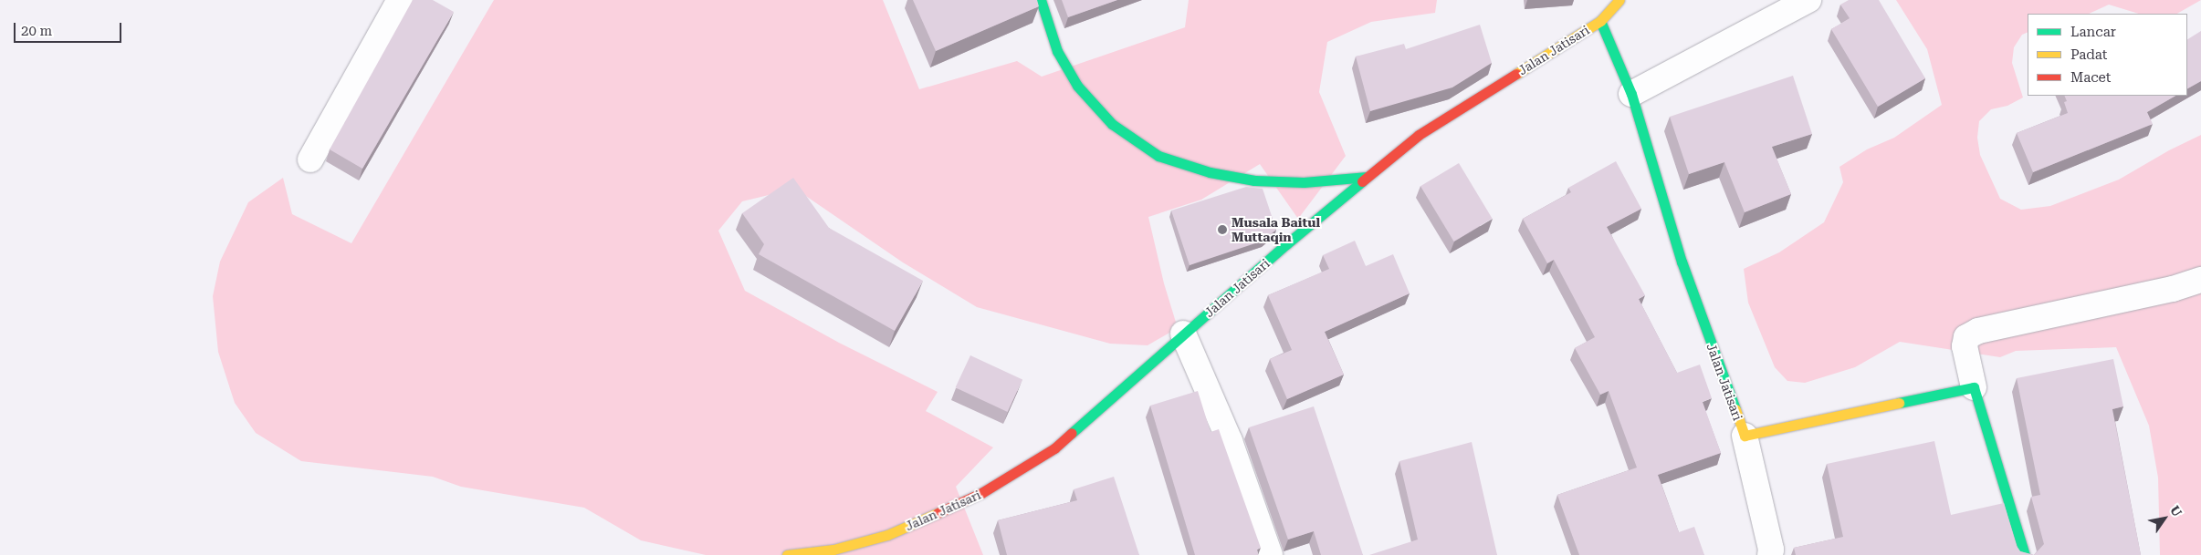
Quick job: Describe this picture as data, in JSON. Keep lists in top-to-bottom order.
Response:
{
  "streets": {
    "street": ["Jalan Jatisari"]
  },
  "places": ["Musala Baitul Muttaqin"],
  "legend": ["Lancar", "Padat", "Macet"],
  "scale_bar": "20 m",
  "north": "top right"
}
